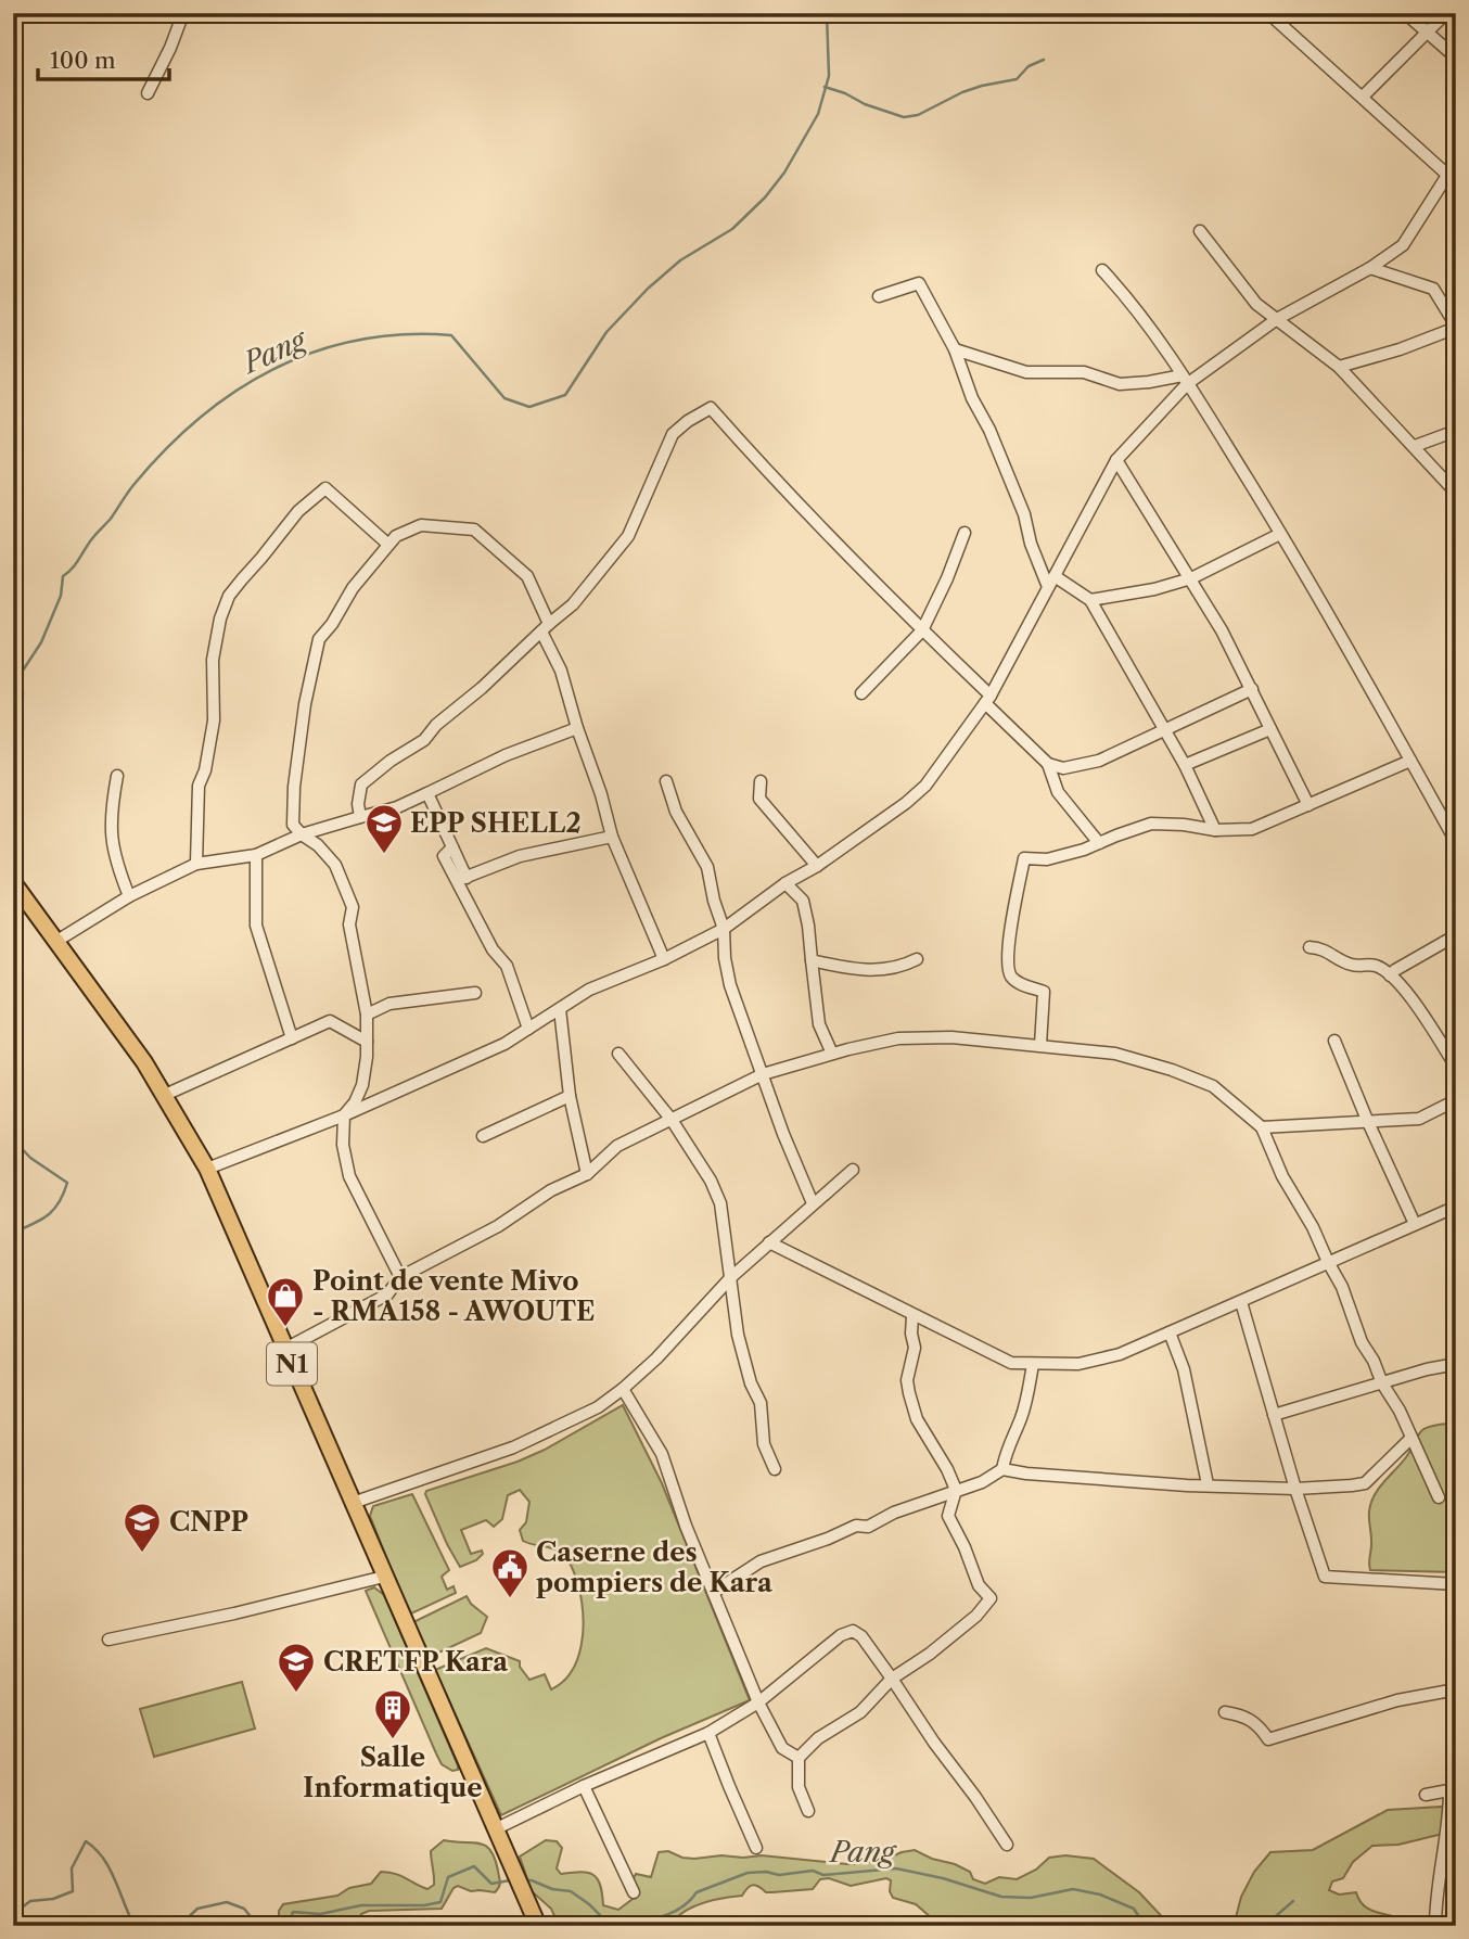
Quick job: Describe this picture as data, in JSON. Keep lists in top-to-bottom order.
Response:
{
  "streets": {
    "highway": ["N1"]
  },
  "water": ["Pang"],
  "places": {
    "school or university": ["EPP SHELL2", "CNPP", "CRETFP Kara"],
    "shop": ["Point de vente Mivo - RMA158 - AWOUTE"],
    "public building": ["Caserne des pompiers de Kara"],
    "building": ["Salle Informatique"]
  },
  "scale_bar": "100 m"
}
